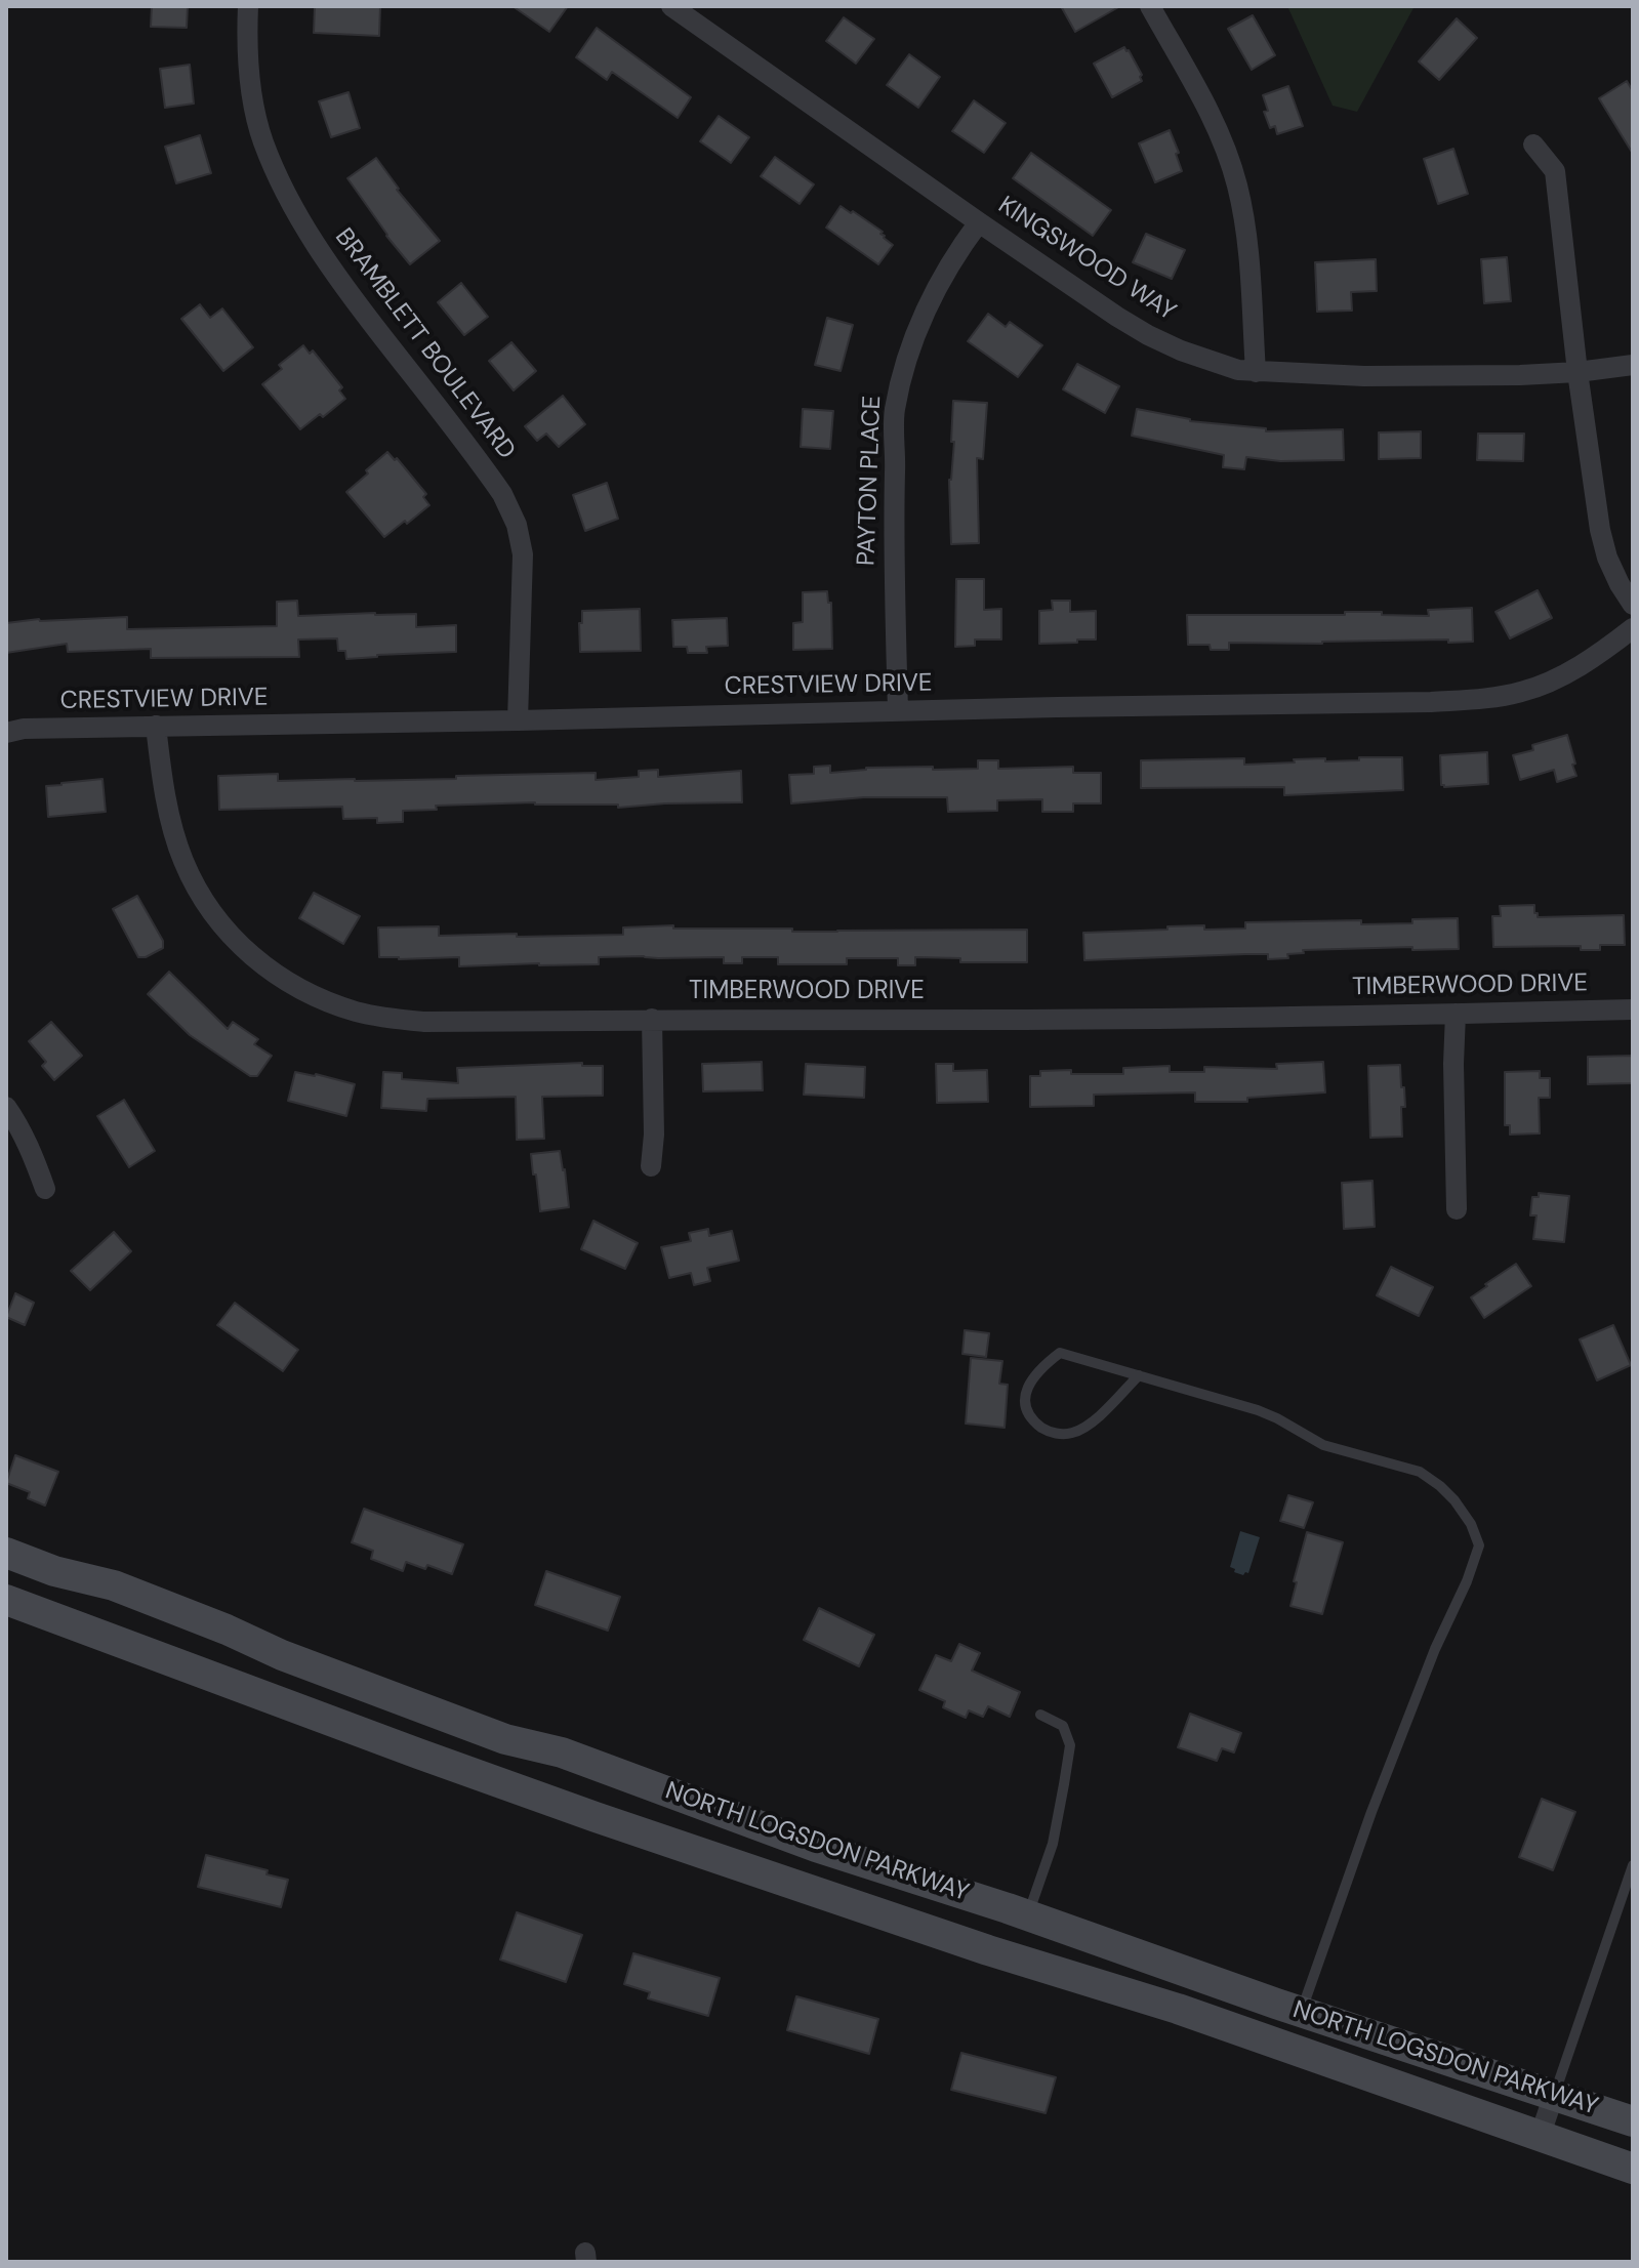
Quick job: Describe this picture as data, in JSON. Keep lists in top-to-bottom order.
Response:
{
  "streets": {
    "main road": ["NORTH LOGSDON PARKWAY"],
    "street": [
      "KINGSWOOD WAY",
      "BRAMBLETT BOULEVARD",
      "PAYTON PLACE",
      "CRESTVIEW DRIVE",
      "TIMBERWOOD DRIVE"
    ]
  },
  "crossings": [
    ["KINGSWOOD WAY", "PAYTON PLACE"],
    ["BRAMBLETT BOULEVARD", "CRESTVIEW DRIVE"],
    ["PAYTON PLACE", "CRESTVIEW DRIVE"],
    ["CRESTVIEW DRIVE", "TIMBERWOOD DRIVE"]
  ]
}
